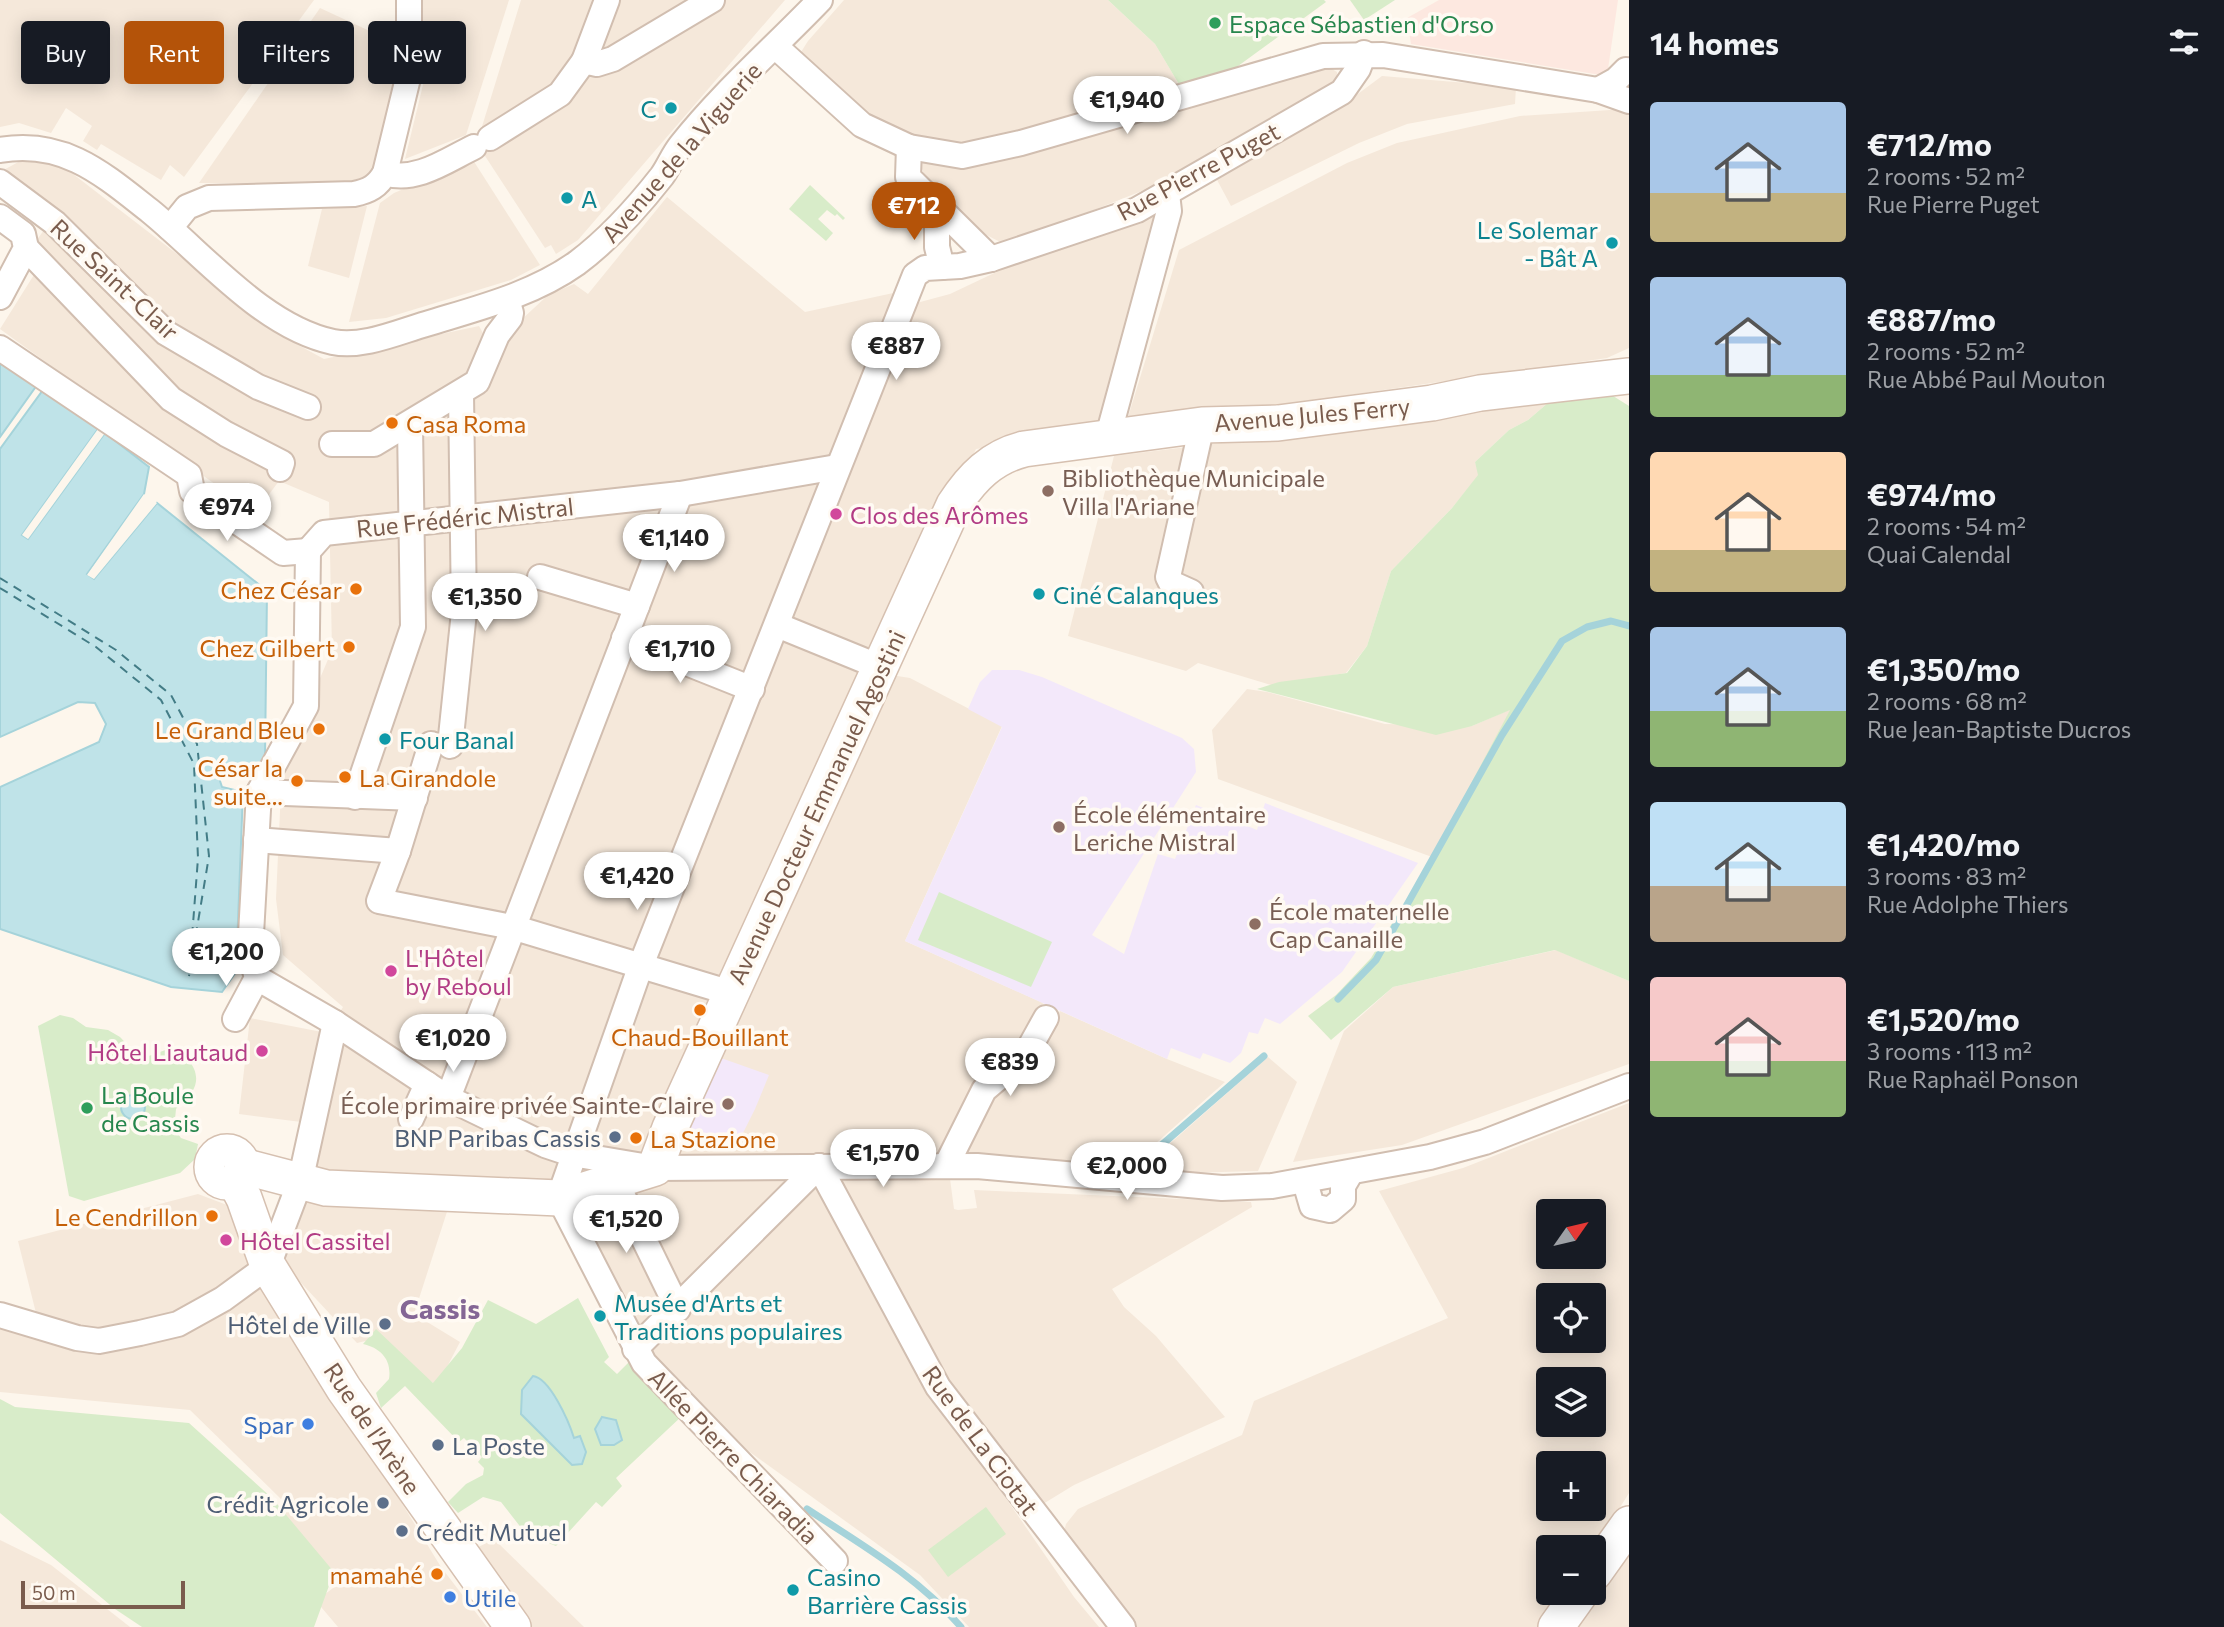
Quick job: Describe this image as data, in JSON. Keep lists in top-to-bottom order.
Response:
{
  "streets": {
    "street": [
      "Avenue de la Viguerie",
      "Rue Pierre Puget",
      "Rue Saint-Clair",
      "Avenue Jules Ferry",
      "Rue Frédéric Mistral",
      "Avenue Docteur Emmanuel Agostini",
      "Rue de l'Arène",
      "Rue de La Ciotat",
      "Allée Pierre Chiaradia"
    ]
  },
  "crossings": [
    ["Avenue de la Viguerie", "Rue Pierre Puget"],
    ["Avenue Jules Ferry", "Avenue Docteur Emmanuel Agostini"]
  ],
  "districts": ["Cassis"],
  "places": [
    "Espace Sébastien d'Orso",
    "C",
    "A",
    "Le Solemar - Bât A",
    "Casa Roma",
    "Bibliothèque Municipale Villa l'Ariane",
    "Clos des Arômes",
    "Chez César",
    "Ciné Calanques",
    "Chez Gilbert",
    "Le Grand Bleu",
    "Four Banal",
    "La Girandole",
    "César la suite...",
    "École élémentaire Leriche Mistral",
    "École maternelle Cap Canaille",
    "L'Hôtel by Reboul",
    "Chaud-Bouillant",
    "Hôtel Liautaud",
    "École primaire privée Sainte-Claire",
    "La Boule de Cassis",
    "BNP Paribas Cassis",
    "La Stazione",
    "Le Cendrillon",
    "Hôtel Cassitel",
    "Musée d'Arts et Traditions populaires",
    "Hôtel de Ville",
    "Spar",
    "La Poste",
    "Crédit Agricole",
    "Crédit Mutuel",
    "mamahé",
    "Casino Barrière Cassis",
    "Utile"
  ],
  "scale_bar": "50 m",
  "north": "top right",
  "page": {
    "heading": "14 homes",
    "chip": [
      "Buy",
      "Rent",
      "Filters",
      "New"
    ],
    "price": [
      "€1,940",
      "€712",
      "€887",
      "€974",
      "€1,140",
      "€1,350",
      "€1,710",
      "€1,420",
      "€1,200",
      "€1,020",
      "€839",
      "€1,570",
      "€2,000",
      "€1,520"
    ],
    "list": [
      {
        "name": "€712/mo",
        "note": "2 rooms · 52 m² · Rue Pierre Puget"
      },
      {
        "name": "€887/mo",
        "note": "2 rooms · 52 m² · Rue Abbé Paul Mouton"
      },
      {
        "name": "€974/mo",
        "note": "2 rooms · 54 m² · Quai Calendal"
      },
      {
        "name": "€1,350/mo",
        "note": "2 rooms · 68 m² · Rue Jean-Baptiste Ducros"
      },
      {
        "name": "€1,420/mo",
        "note": "3 rooms · 83 m² · Rue Adolphe Thiers"
      },
      {
        "name": "€1,520/mo",
        "note": "3 rooms · 113 m² · Rue Raphaël Ponson"
      }
    ],
    "map_buttons": ["+", "−"],
    "scale": "50 m"
  }
}
